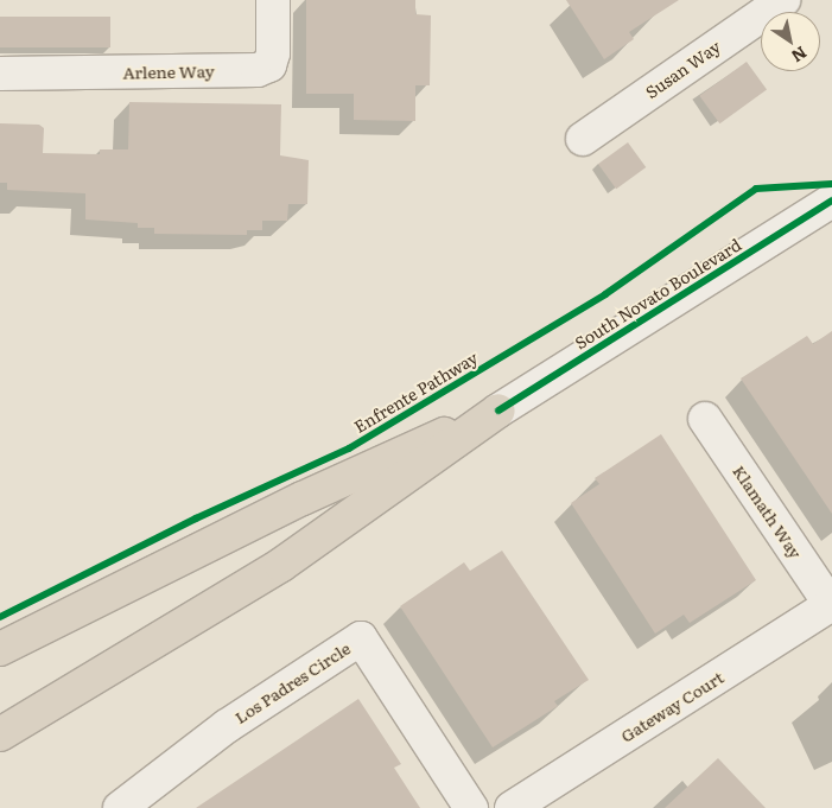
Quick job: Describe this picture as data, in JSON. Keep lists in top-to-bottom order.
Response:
{
  "streets": {
    "street": [
      "Susan Way",
      "Arlene Way",
      "South Novato Boulevard",
      "Klamath Way",
      "Los Padres Circle",
      "Gateway Court"
    ],
    "cycle path": ["Enfrente Pathway"]
  },
  "crossings": [
    ["Klamath Way", "Gateway Court"]
  ],
  "north": "bottom right"
}
